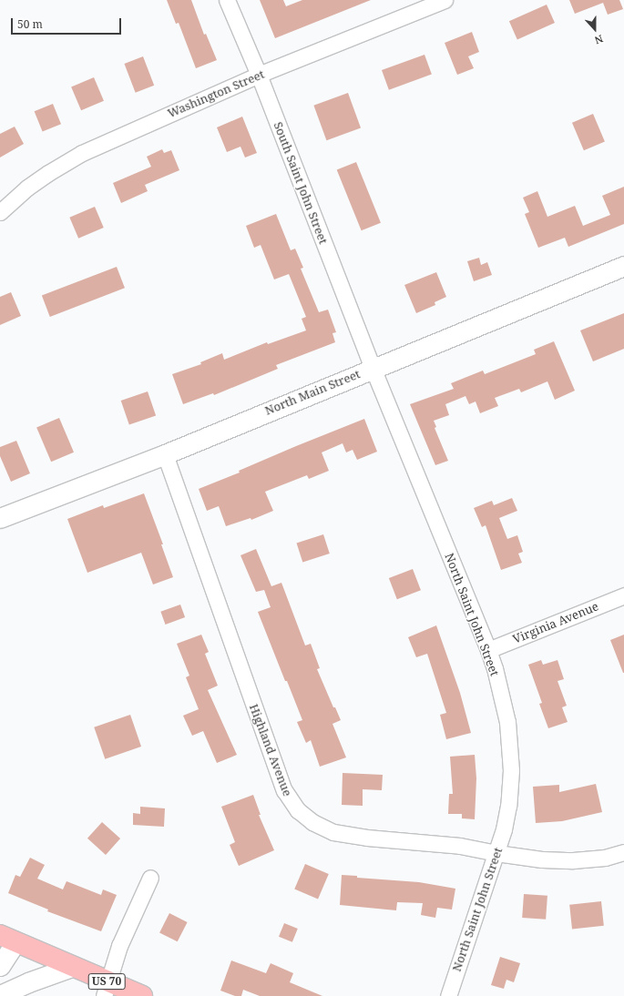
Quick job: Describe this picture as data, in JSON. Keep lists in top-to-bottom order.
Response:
{
  "streets": {
    "main road": ["US 70"],
    "street": [
      "Washington Street",
      "South Saint John Street",
      "North Main Street",
      "North Saint John Street",
      "Virginia Avenue",
      "Highland Avenue"
    ]
  },
  "crossings": [
    ["Washington Street", "South Saint John Street"],
    ["South Saint John Street", "North Main Street"],
    ["South Saint John Street", "North Saint John Street"],
    ["North Main Street", "North Saint John Street"],
    ["North Main Street", "Highland Avenue"],
    ["North Saint John Street", "Virginia Avenue"],
    ["North Saint John Street", "Highland Avenue"]
  ],
  "scale_bar": "50 m",
  "north": "bottom"
}
